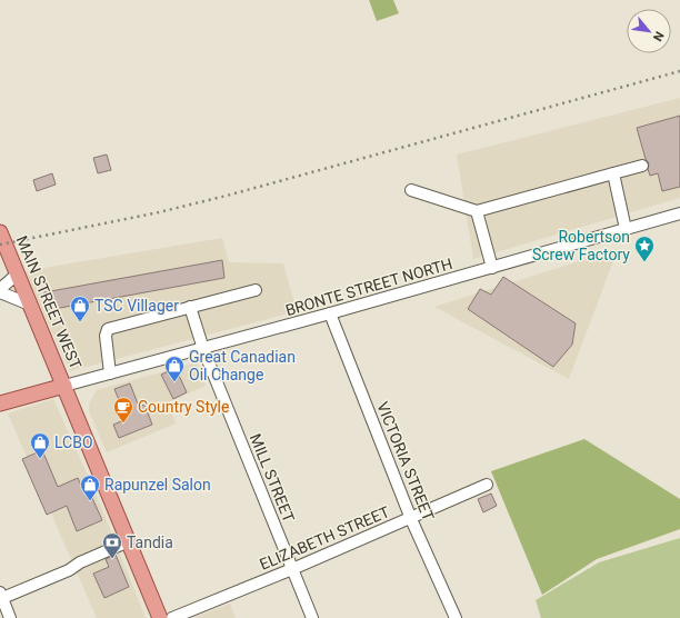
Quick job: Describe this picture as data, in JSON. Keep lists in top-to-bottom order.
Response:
{
  "streets": {
    "main road": ["MAIN STREET WEST"],
    "street": [
      "BRONTE STREET NORTH",
      "VICTORIA STREET",
      "MILL STREET",
      "ELIZABETH STREET"
    ]
  },
  "crossings": [
    ["BRONTE STREET NORTH", "MAIN STREET WEST"],
    ["BRONTE STREET NORTH", "VICTORIA STREET"],
    ["BRONTE STREET NORTH", "MILL STREET"],
    ["VICTORIA STREET", "ELIZABETH STREET"],
    ["MILL STREET", "ELIZABETH STREET"]
  ],
  "places": {
    "place": ["Robertson Screw Factory"],
    "shop": [
      "TSC Villager",
      "Great Canadian Oil Change",
      "LCBO",
      "Rapunzel Salon"
    ],
    "cafe": ["Country Style"],
    "bank": ["Tandia"]
  },
  "north": "bottom right"
}
